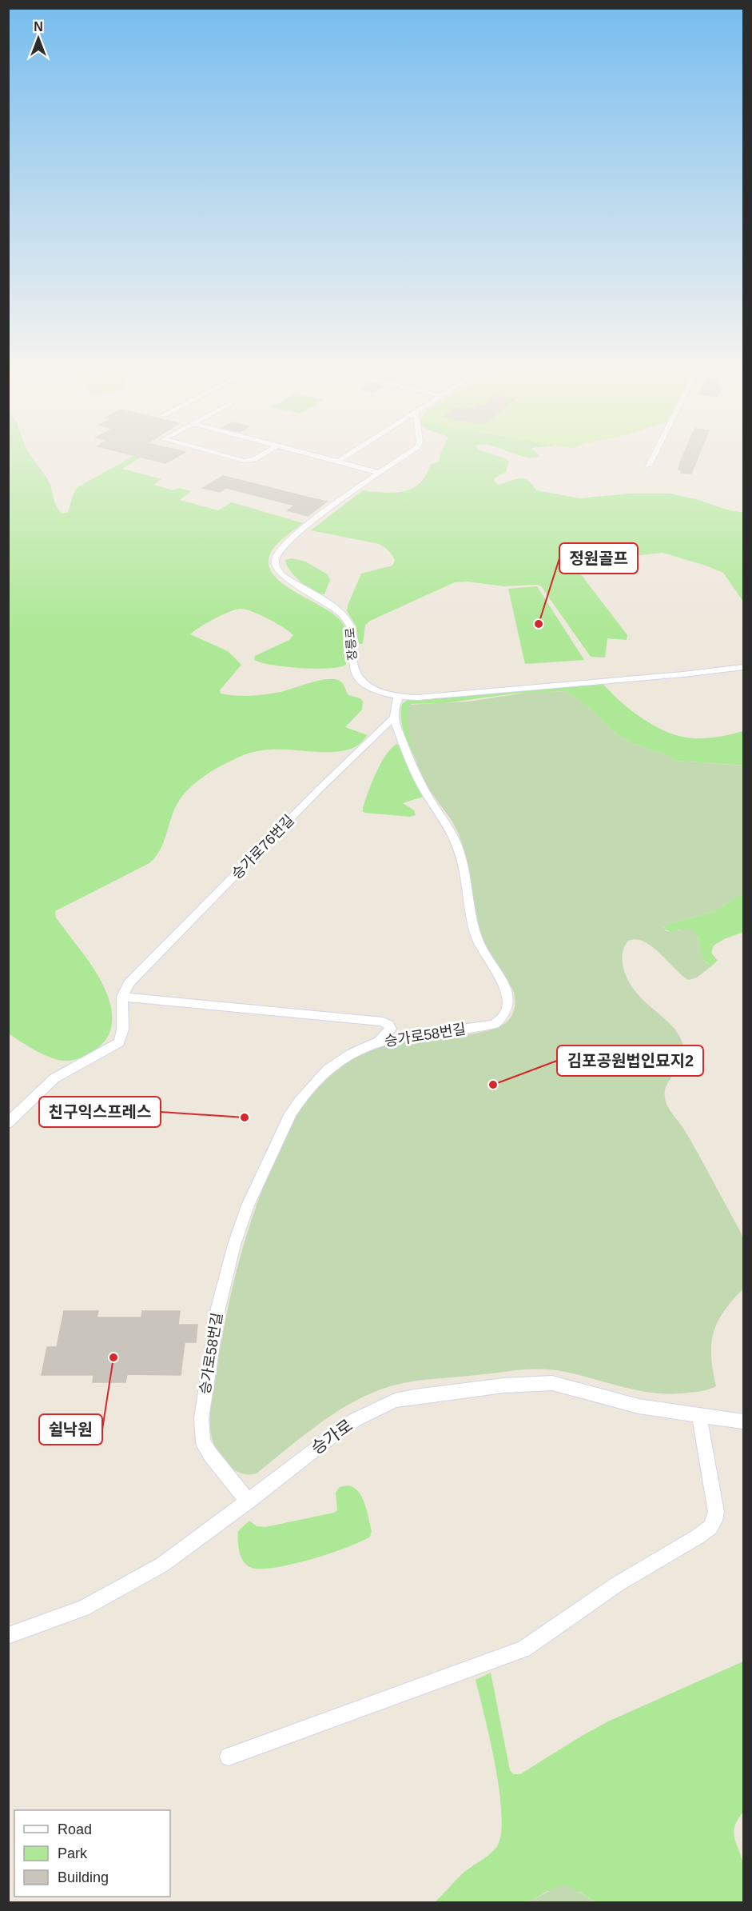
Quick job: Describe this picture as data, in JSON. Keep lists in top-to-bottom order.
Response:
{
  "streets": {
    "street": [
      "장릉로",
      "승가로76번길",
      "승가로58번길",
      "승가로"
    ]
  },
  "crossings": [
    ["승가로76번길", "승가로58번길"],
    ["승가로58번길", "승가로"]
  ],
  "places": [
    "정원골프",
    "김포공원법인묘지2",
    "친구익스프레스",
    "쉴낙원"
  ],
  "legend": ["Road", "Park", "Building"],
  "north": "top"
}
